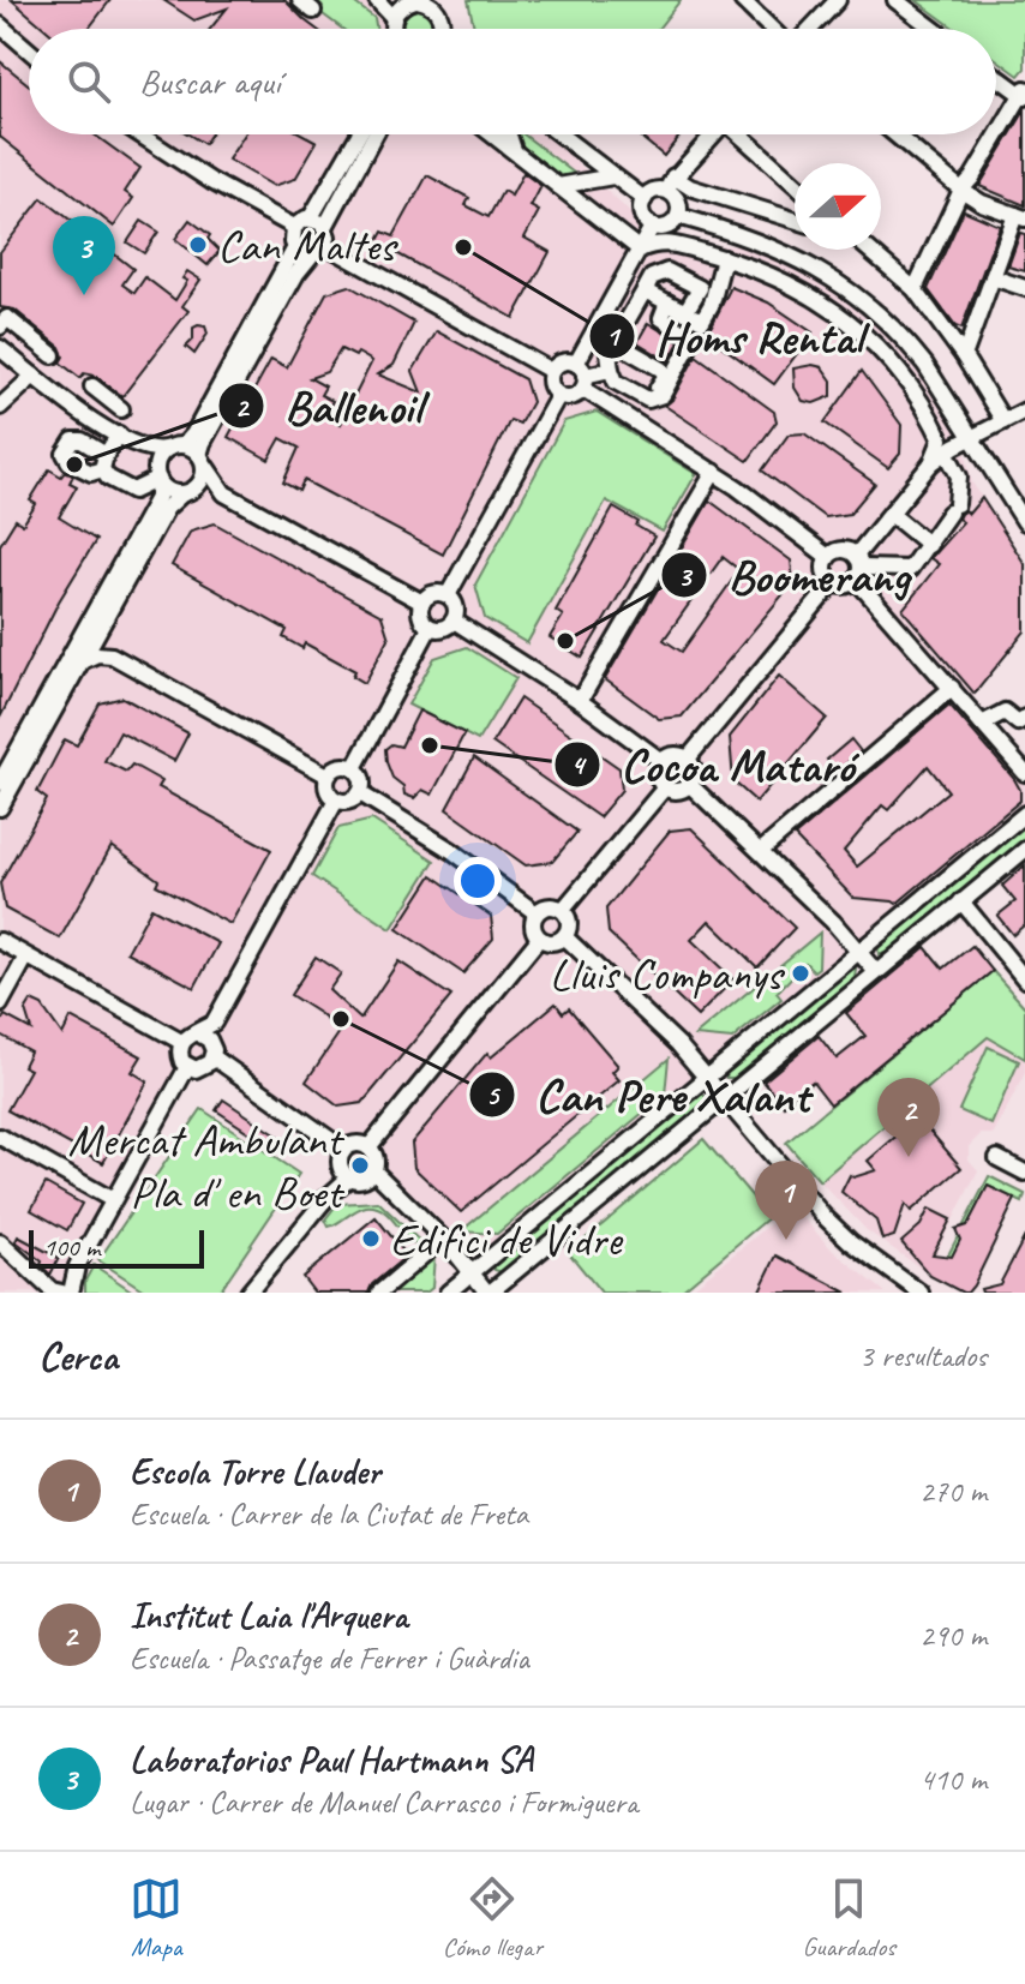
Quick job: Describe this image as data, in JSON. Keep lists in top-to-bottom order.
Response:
{
  "places": [
    "Can Maltes",
    "Homs Rental",
    "Ballenoil",
    "Boomerang",
    "Cocoa Mataró",
    "Lluis Companys",
    "Can Pere Xalant",
    "Mercat Ambulant Pla d' en Boet",
    "Edifici de Vidre"
  ],
  "scale_bar": "100 m",
  "north": "right",
  "page": {
    "search": "Buscar aquí",
    "pins": ["3", "2", "1"],
    "scale": "100 m",
    "heading": ["Cerca", "3 resultados"],
    "list": [
      {
        "mark": "1",
        "name": "Escola Torre Llauder",
        "note": "Escuela · Carrer de la Ciutat de Freta",
        "value": "270 m"
      },
      {
        "mark": "2",
        "name": "Institut Laia l'Arquera",
        "note": "Escuela · Passatge de Ferrer i Guàrdia",
        "value": "290 m"
      },
      {
        "mark": "3",
        "name": "Laboratorios Paul Hartmann SA",
        "note": "Lugar · Carrer de Manuel Carrasco i Formiguera",
        "value": "410 m"
      }
    ],
    "nav": ["Mapa", "Cómo llegar", "Guardados"]
  }
}
